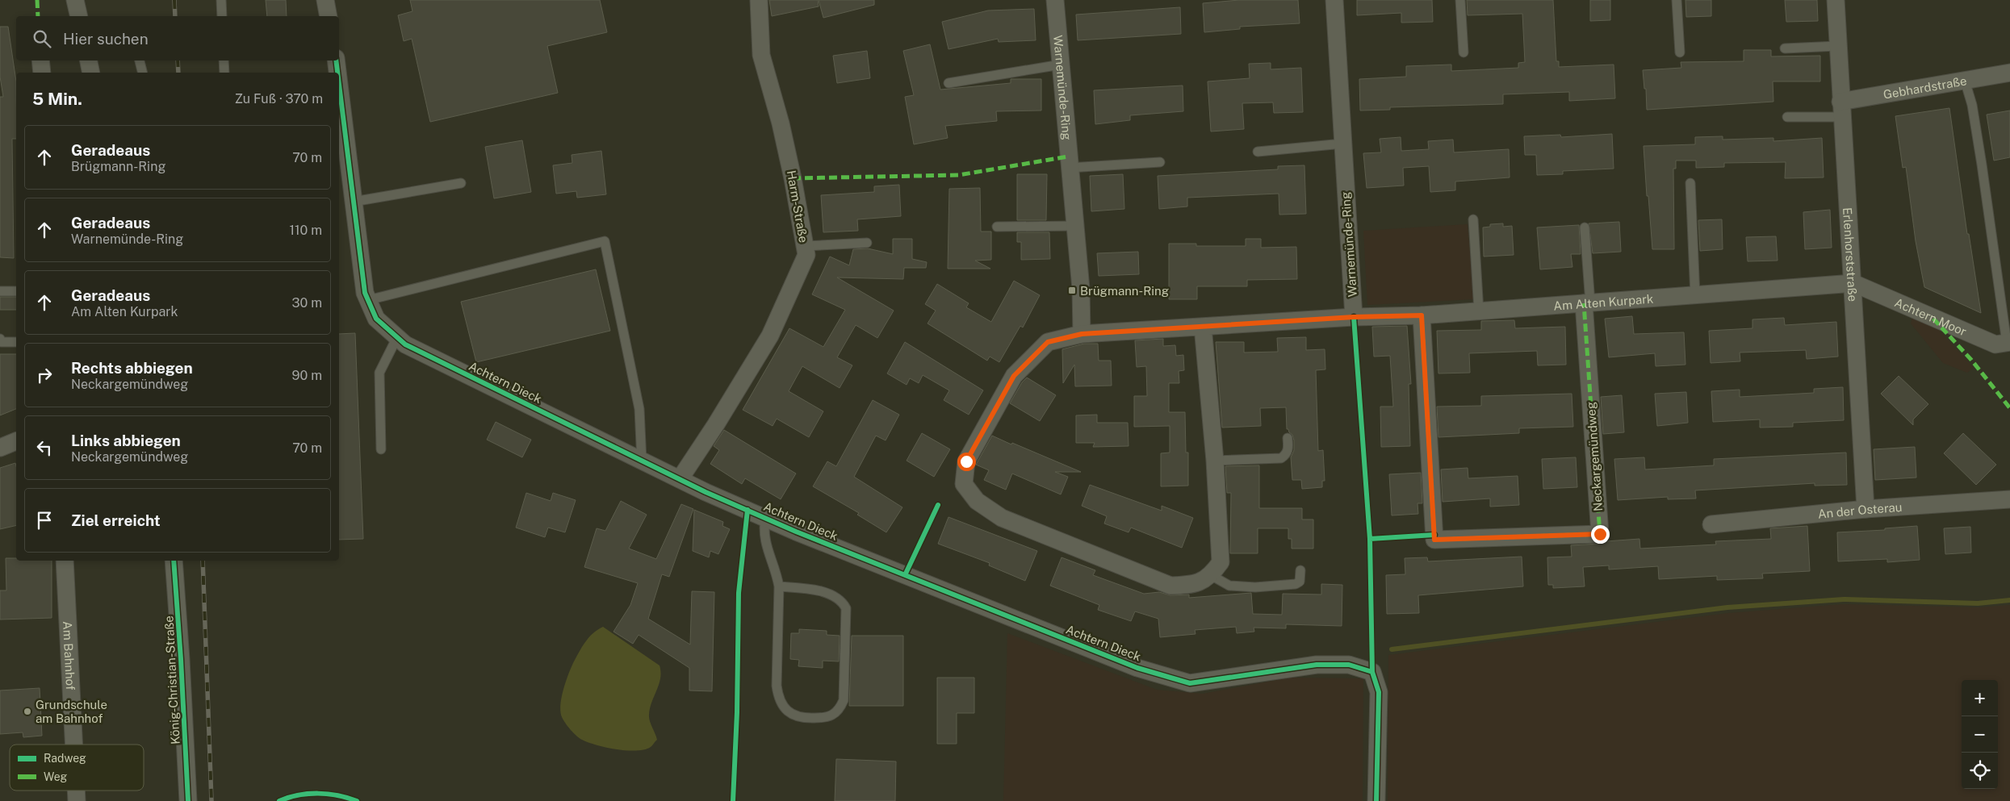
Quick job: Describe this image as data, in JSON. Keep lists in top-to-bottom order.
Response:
{
  "streets": {
    "street": [
      "Warnemünde-Ring",
      "Gebhardstraße",
      "Harm-Straße",
      "Erlenhorststraße",
      "Am Alten Kurpark",
      "Achtern Moor",
      "Achtern Dieck",
      "Neckargemündweg",
      "An der Osterau",
      "Am Bahnhof",
      "König-Christian-Straße"
    ]
  },
  "crossings": [
    ["Warnemünde-Ring", "Am Alten Kurpark"],
    ["Gebhardstraße", "Erlenhorststraße"],
    ["Harm-Straße", "Achtern Dieck"],
    ["Erlenhorststraße", "Am Alten Kurpark"],
    ["Erlenhorststraße", "Achtern Moor"],
    ["Erlenhorststraße", "An der Osterau"],
    ["Am Alten Kurpark", "Achtern Moor"],
    ["Am Alten Kurpark", "Neckargemündweg"]
  ],
  "places": {
    "transit": ["Brügmann-Ring"],
    "other": ["Grundschule am Bahnhof"]
  },
  "legend": ["Radweg", "Weg"],
  "page": {
    "search": "Hier suchen",
    "heading": ["5 Min.", "Zu Fuß · 370 m"],
    "list": [
      ["Geradeaus", "Brügmann-Ring", "70 m"],
      ["Geradeaus", "Warnemünde-Ring", "110 m"],
      ["Geradeaus", "Am Alten Kurpark", "30 m"],
      ["Rechts abbiegen", "Neckargemündweg", "90 m"],
      ["Links abbiegen", "Neckargemündweg", "70 m"],
      "Ziel erreicht"
    ],
    "map_buttons": ["+", "−"]
  }
}
